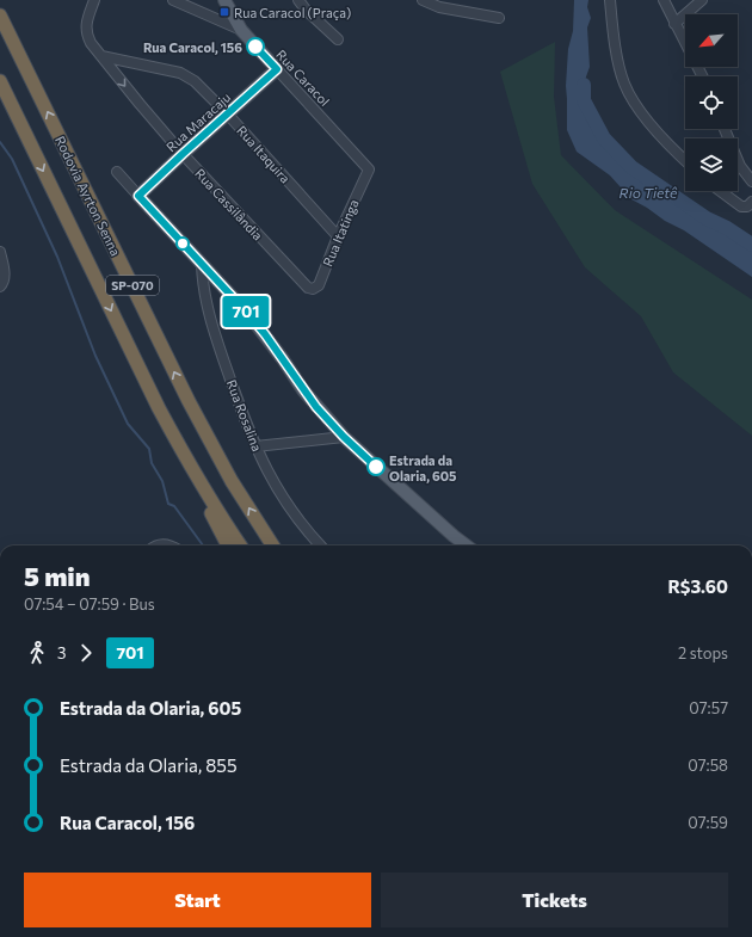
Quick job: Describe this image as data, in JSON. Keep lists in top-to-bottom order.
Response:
{
  "streets": {
    "highway": ["Rodovia Ayrton Senna", "SP-070"],
    "main road": ["Rua Caracol", "Rua Maracaju"],
    "street": [
      "Rua Itaquira",
      "Rua Cassilândia",
      "Rua Itatinga",
      "Rua Rosalina"
    ]
  },
  "crossings": [
    ["Rua Caracol", "Rua Maracaju"],
    ["Rua Caracol", "Rua Itatinga"],
    ["Rua Maracaju", "Rua Itaquira"],
    ["Rua Maracaju", "Rua Cassilândia"],
    ["Rua Itaquira", "Rua Cassilândia"],
    ["Rua Itaquira", "Rua Itatinga"],
    ["Rua Cassilândia", "Rua Itatinga"]
  ],
  "water": ["Rio Tietê"],
  "places": {
    "transit": ["Rua Caracol (Praça)"],
    "other": ["Rua Caracol, 156", "Estrada da Olaria, 605"]
  },
  "lines": ["bus line 701"],
  "north": "bottom left",
  "page": {
    "on_map": "701",
    "heading": ["5 min", "07:54 – 07:59 · Bus", "R$3.60"],
    "legs": ["3", "701", "2 stops"],
    "list": [
      {
        "name": "Estrada da Olaria, 605",
        "value": "07:57"
      },
      {
        "name": "Estrada da Olaria, 855",
        "value": "07:58"
      },
      {
        "name": "Rua Caracol, 156",
        "value": "07:59"
      }
    ],
    "buttons": ["Start", "Tickets"]
  }
}
